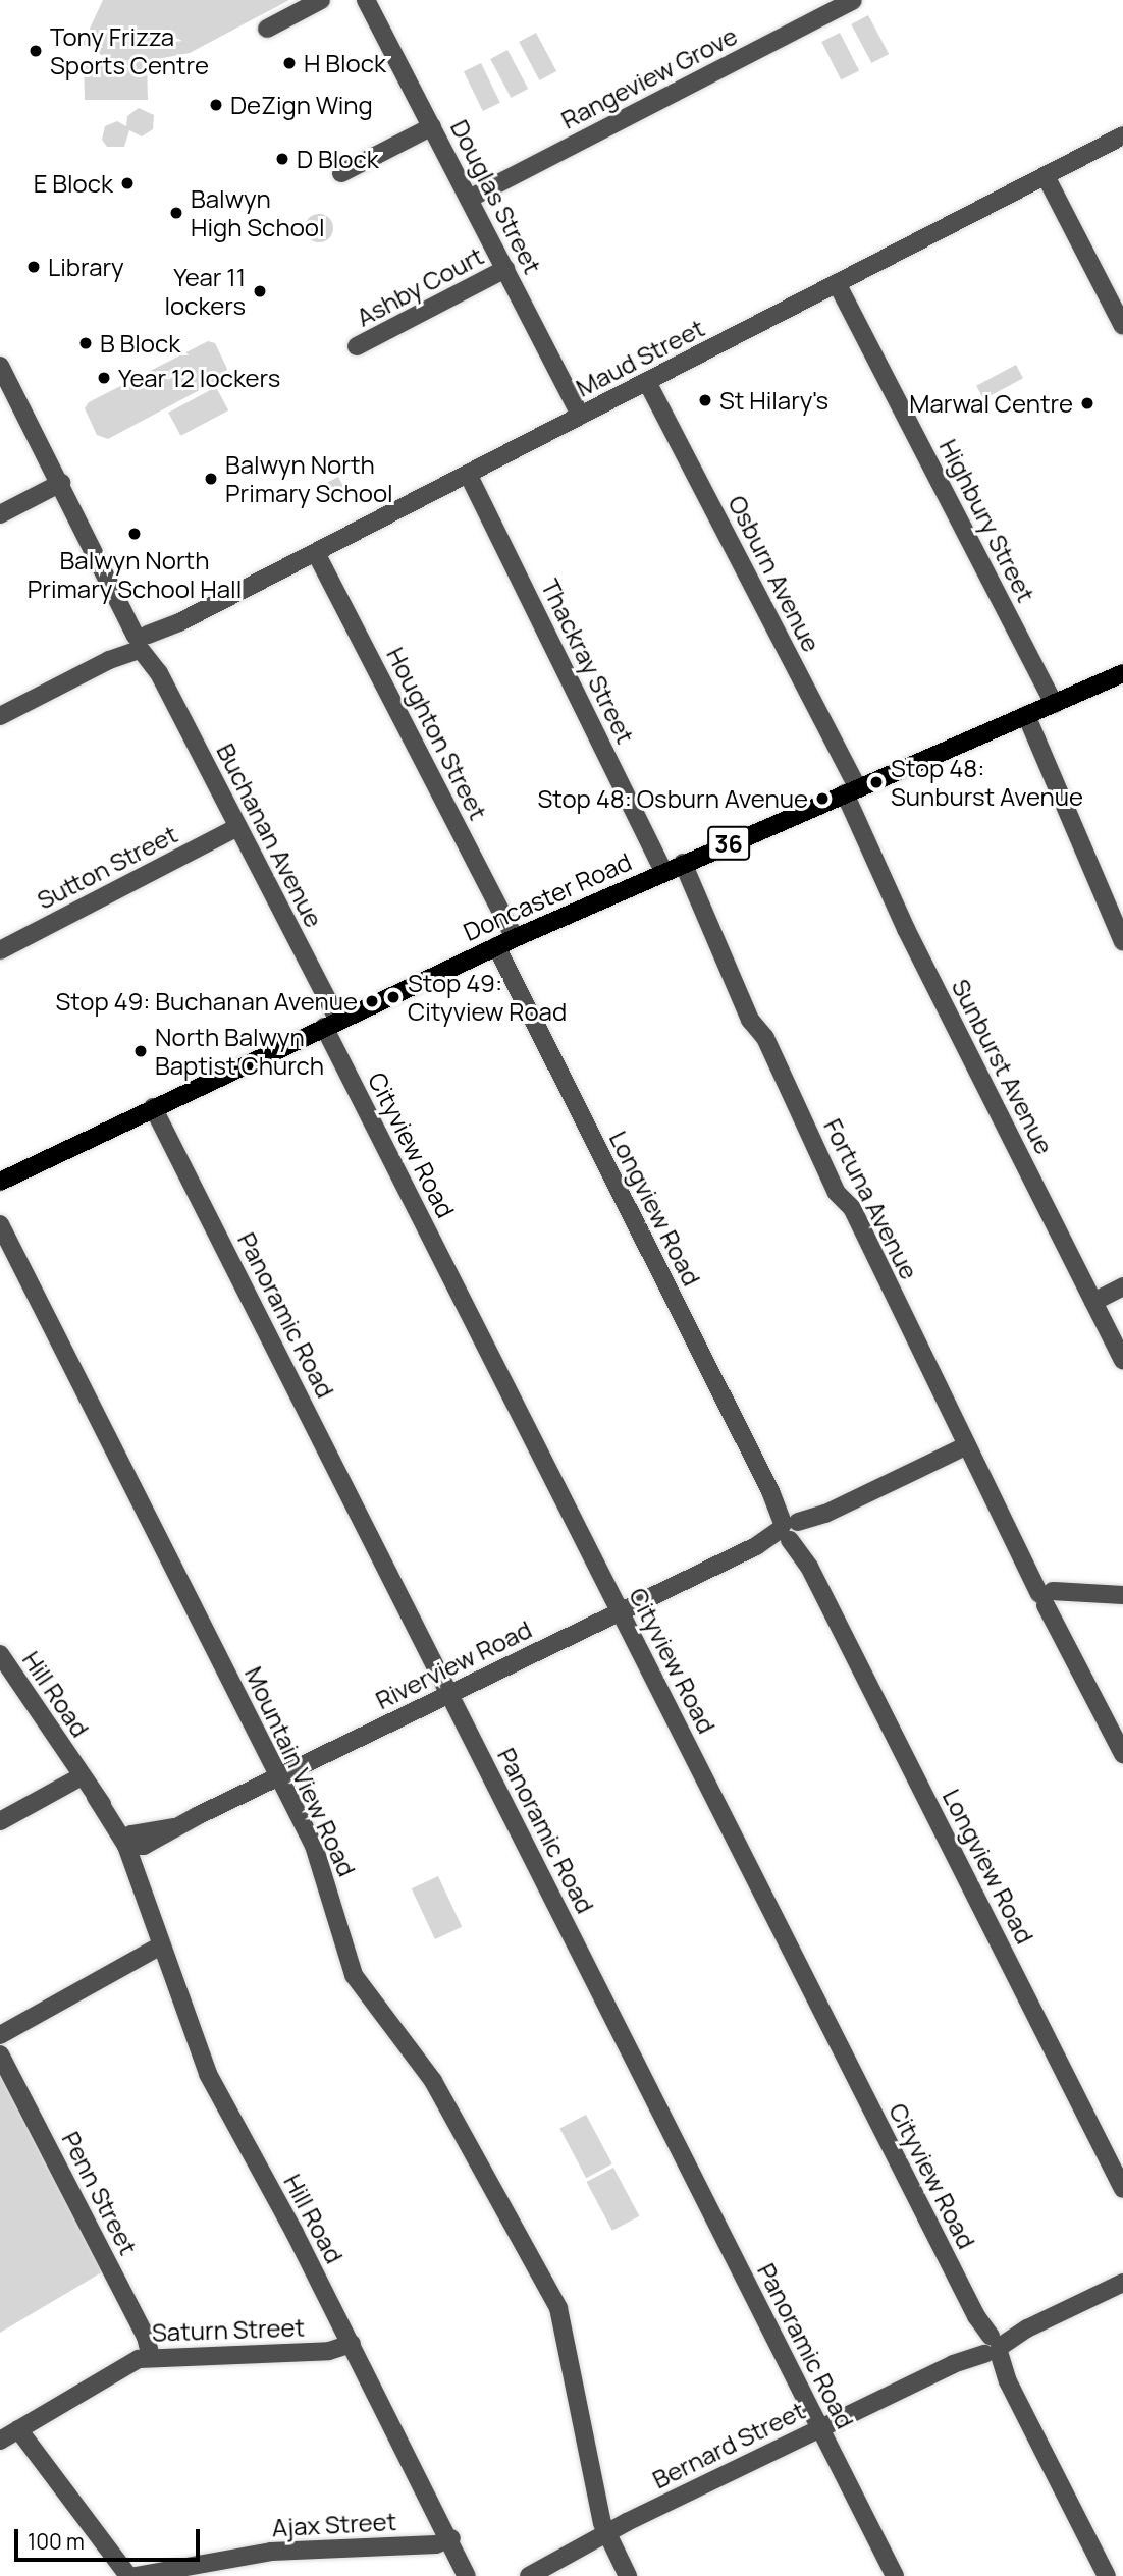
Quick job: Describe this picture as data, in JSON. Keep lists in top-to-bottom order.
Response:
{
  "streets": {
    "main road": ["36", "Doncaster Road"],
    "street": [
      "Rangeview Grove",
      "Douglas Street",
      "Ashby Court",
      "Maud Street",
      "Highbury Street",
      "Osburn Avenue",
      "Thackray Street",
      "Houghton Street",
      "Buchanan Avenue",
      "Sutton Street",
      "Sunburst Avenue",
      "Cityview Road",
      "Fortuna Avenue",
      "Longview Road",
      "Panoramic Road",
      "Riverview Road",
      "Hill Road",
      "Mountain View Road",
      "Penn Street",
      "Saturn Street",
      "Bernard Street",
      "Ajax Street"
    ]
  },
  "crossings": [
    ["Rangeview Grove", "Douglas Street"],
    ["Douglas Street", "Ashby Court"],
    ["Douglas Street", "Maud Street"],
    ["Maud Street", "Highbury Street"],
    ["Maud Street", "Osburn Avenue"],
    ["Maud Street", "Thackray Street"],
    ["Maud Street", "Houghton Street"],
    ["Maud Street", "Buchanan Avenue"],
    ["Highbury Street", "Doncaster Road"],
    ["Osburn Avenue", "Doncaster Road"],
    ["Osburn Avenue", "Sunburst Avenue"],
    ["Thackray Street", "Doncaster Road"],
    ["Houghton Street", "Doncaster Road"],
    ["Buchanan Avenue", "Sutton Street"],
    ["Buchanan Avenue", "Doncaster Road"],
    ["Buchanan Avenue", "Cityview Road"],
    ["Doncaster Road", "Sunburst Avenue"],
    ["Doncaster Road", "Cityview Road"],
    ["Doncaster Road", "Fortuna Avenue"],
    ["Doncaster Road", "Longview Road"],
    ["Doncaster Road", "Panoramic Road"],
    ["Cityview Road", "Riverview Road"],
    ["Cityview Road", "Bernard Street"],
    ["Fortuna Avenue", "Riverview Road"],
    ["Longview Road", "Riverview Road"],
    ["Panoramic Road", "Riverview Road"],
    ["Panoramic Road", "Bernard Street"],
    ["Riverview Road", "Hill Road"],
    ["Riverview Road", "Mountain View Road"],
    ["Hill Road", "Saturn Street"],
    ["Hill Road", "Ajax Street"],
    ["Mountain View Road", "Bernard Street"],
    ["Penn Street", "Saturn Street"]
  ],
  "places": [
    "Tony Frizza Sports Centre",
    "H Block",
    "DeZign Wing",
    "D Block",
    "E Block",
    "Balwyn High School",
    "Library",
    "Year 11 lockers",
    "B Block",
    "Year 12 lockers",
    "St Hilary's",
    "Marwal Centre",
    "Balwyn North Primary School",
    "Balwyn North Primary School Hall",
    "Stop 48: Sunburst Avenue",
    "Stop 48: Osburn Avenue",
    "Stop 49: Cityview Road",
    "Stop 49: Buchanan Avenue",
    "North Balwyn Baptist Church"
  ],
  "scale_bar": "100 m"
}
